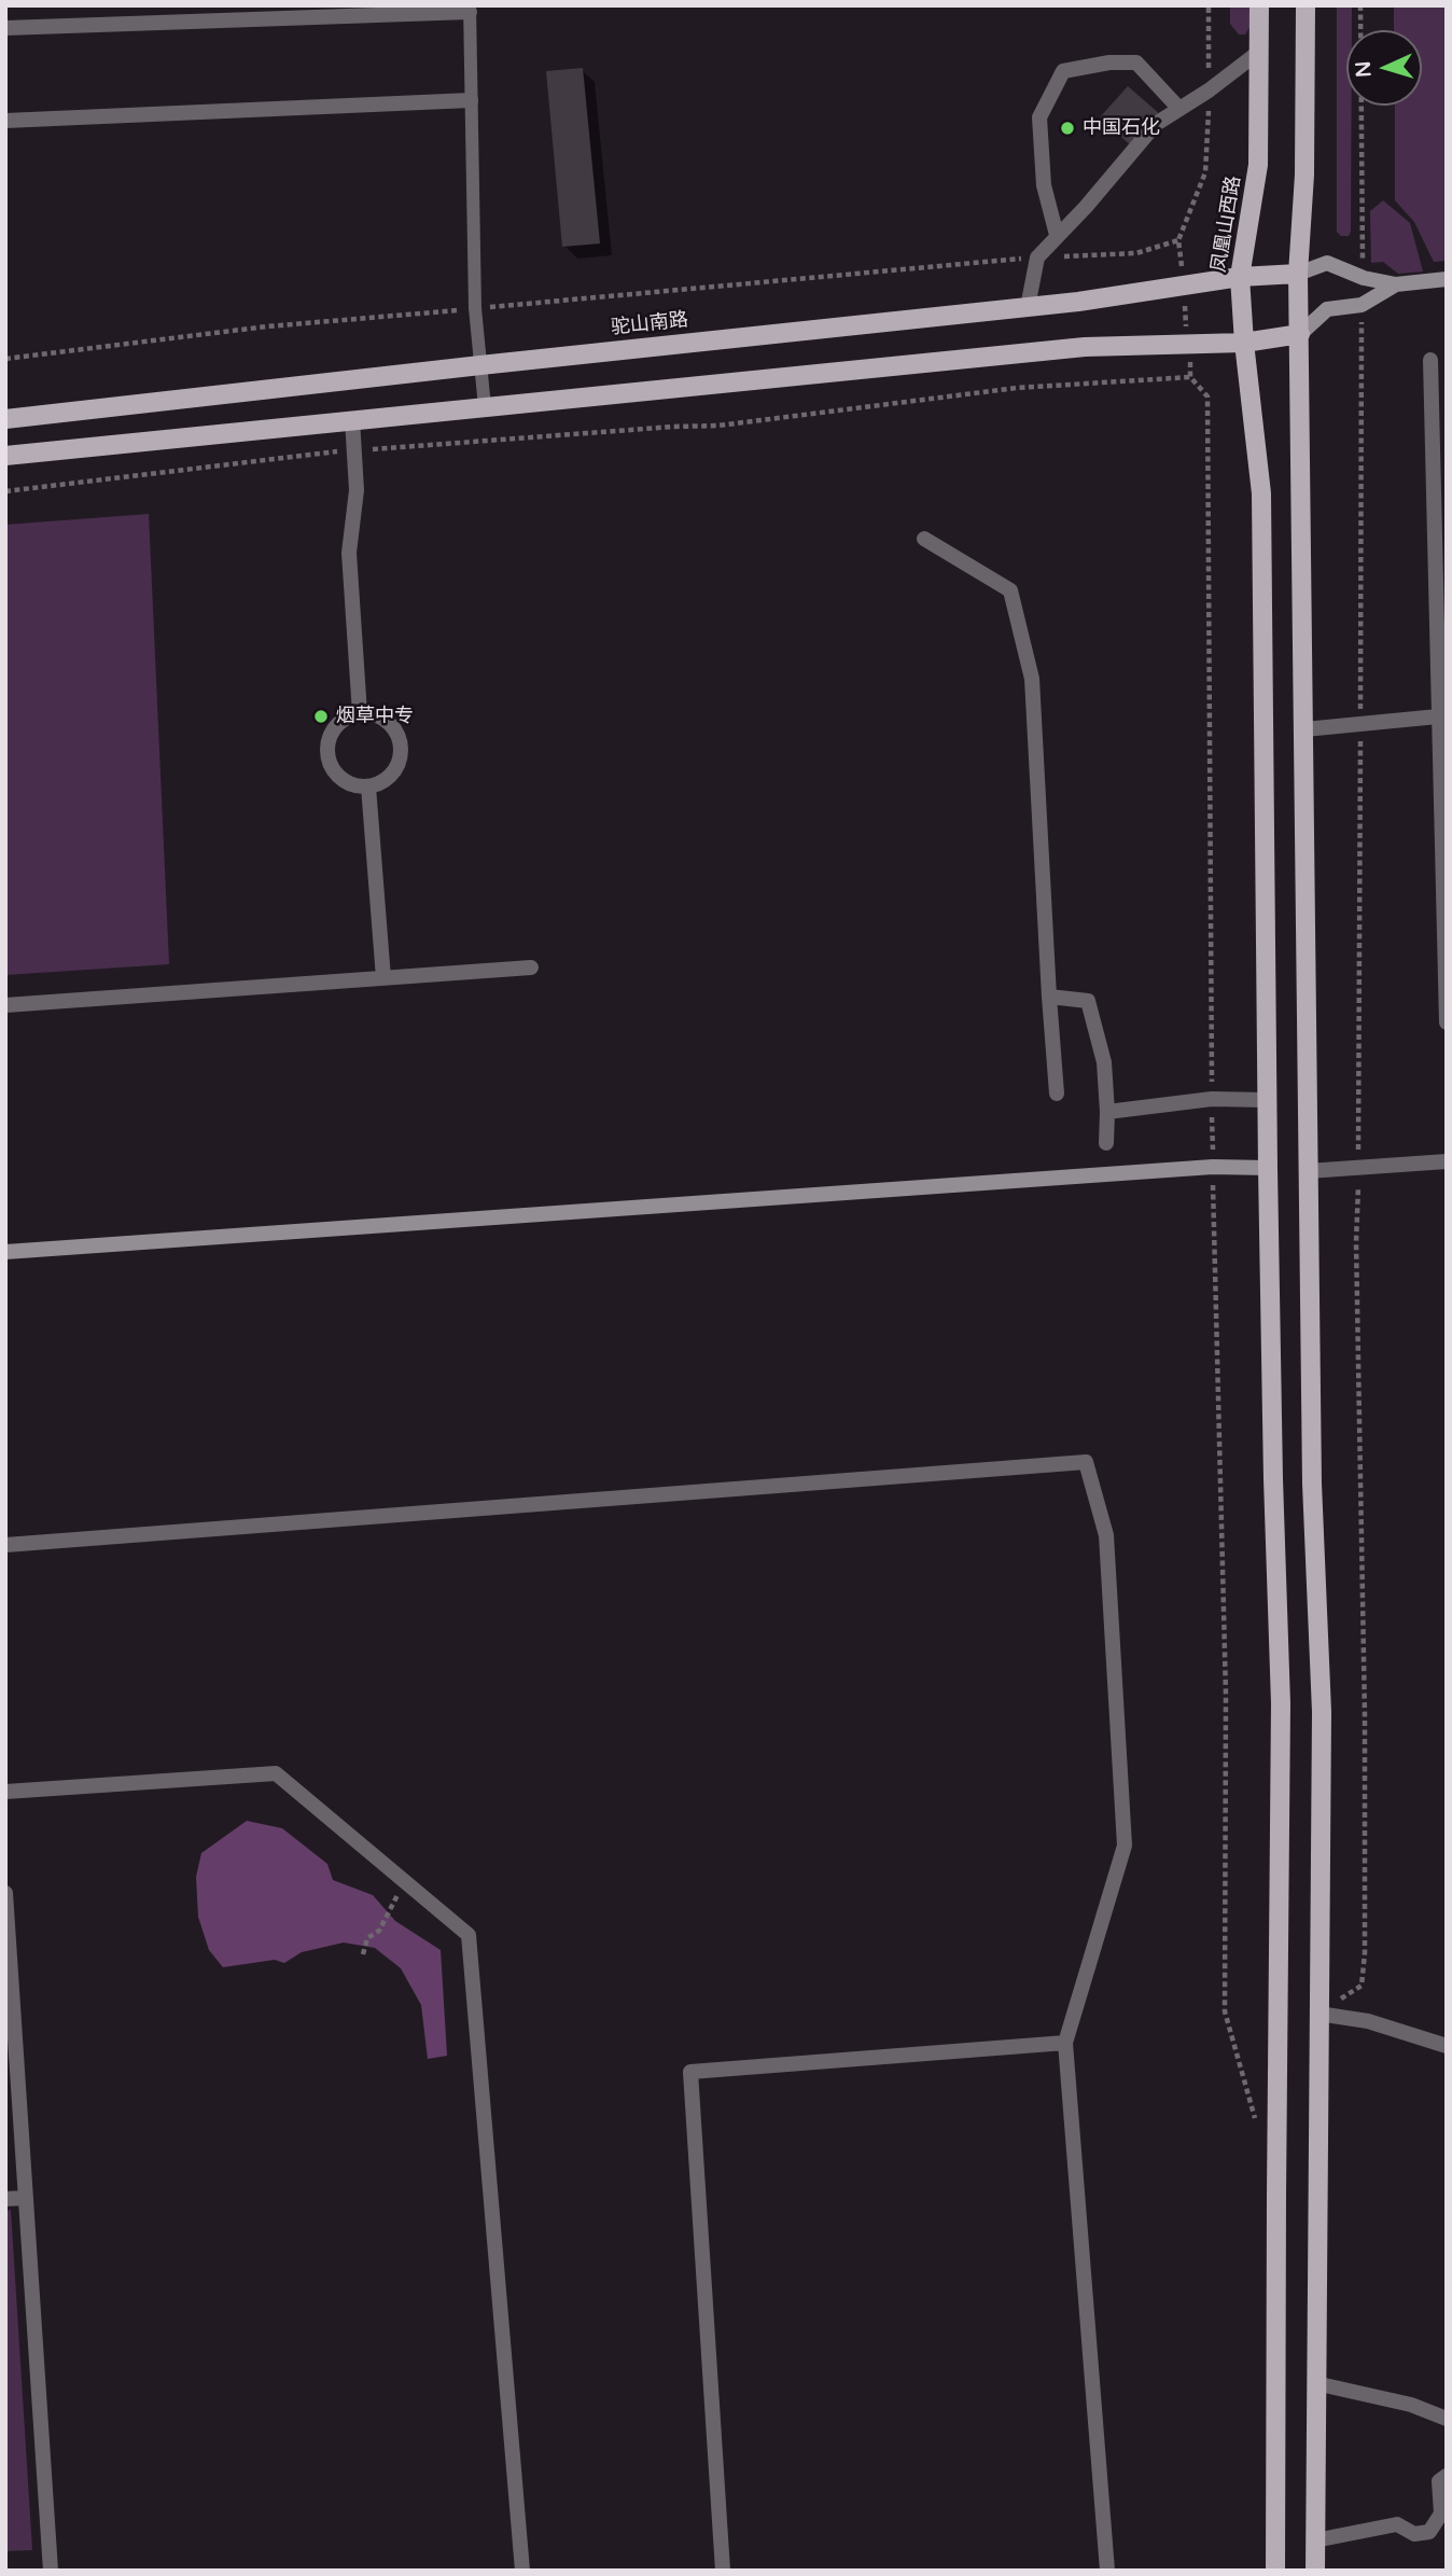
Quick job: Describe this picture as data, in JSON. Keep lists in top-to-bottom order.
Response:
{
  "streets": {
    "main road": ["凤凰山西路", "驼山南路"]
  },
  "crossings": [
    ["凤凰山西路", "驼山南路"]
  ],
  "places": ["中国石化", "烟草中专"],
  "north": "left"
}
